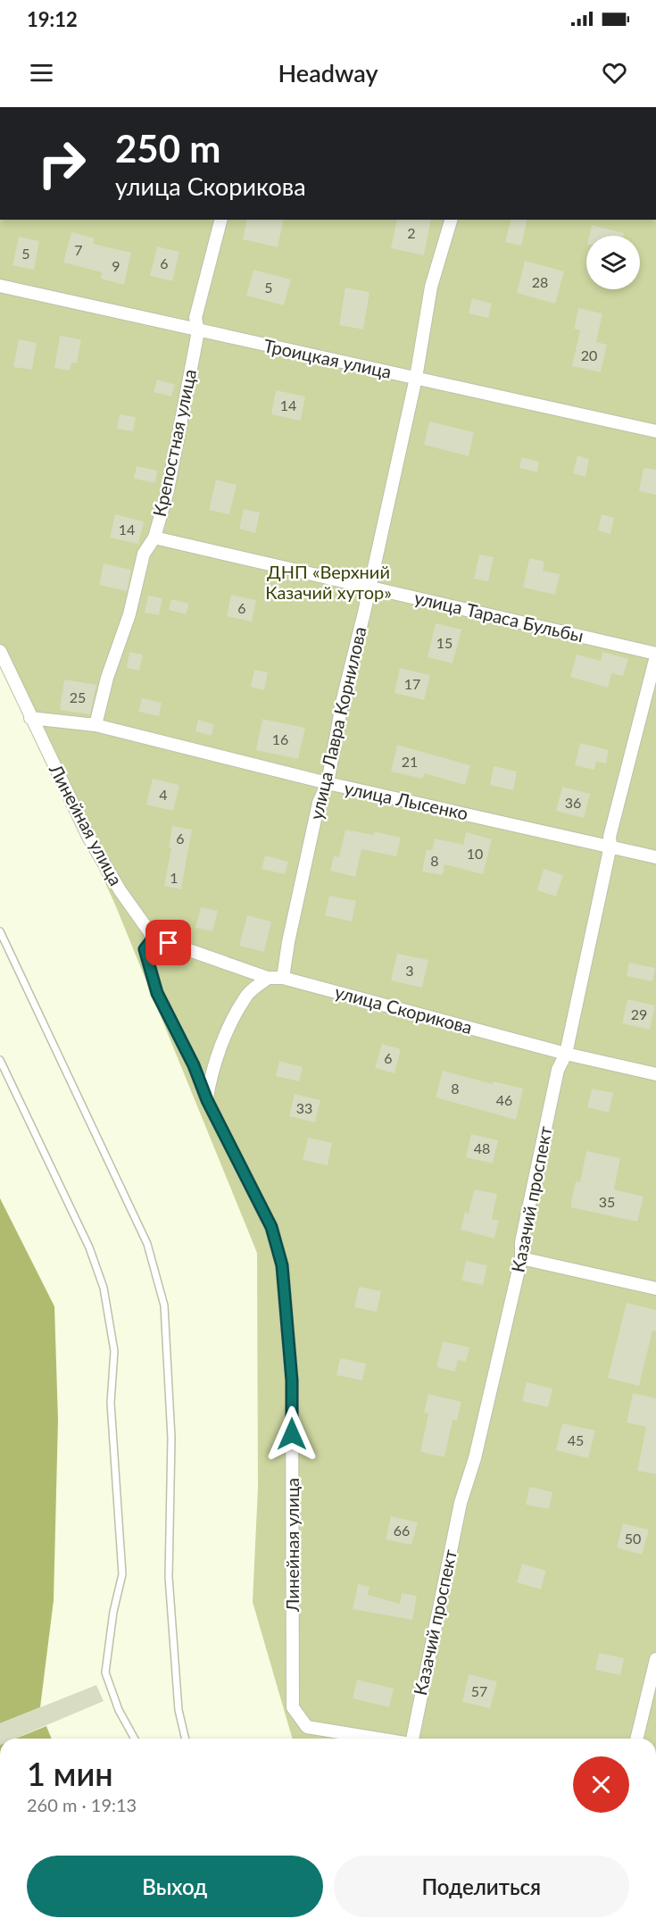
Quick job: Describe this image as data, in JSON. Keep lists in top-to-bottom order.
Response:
{
  "streets": {
    "street": [
      "Троицкая улица",
      "Крепостная улица",
      "улица Тараса Бульбы",
      "улица Лавра Корнилова",
      "улица Лысенко",
      "Линейная улица",
      "улица Скорикова",
      "Казачий проспект"
    ]
  },
  "crossings": [
    ["Троицкая улица", "Крепостная улица"],
    ["Троицкая улица", "улица Лавра Корнилова"],
    ["Крепостная улица", "улица Тараса Бульбы"],
    ["Крепостная улица", "улица Лысенко"],
    ["улица Тараса Бульбы", "улица Лавра Корнилова"],
    ["улица Тараса Бульбы", "Казачий проспект"],
    ["улица Лавра Корнилова", "улица Лысенко"],
    ["улица Лавра Корнилова", "улица Скорикова"],
    ["улица Лысенко", "Линейная улица"],
    ["улица Лысенко", "Казачий проспект"],
    ["Линейная улица", "улица Скорикова"],
    ["улица Скорикова", "Казачий проспект"]
  ],
  "parks": ["ДНП «Верхний Казачий хутор»"],
  "house_numbers": [
    "2",
    "7",
    "5",
    "6",
    "9",
    "28",
    "5",
    "20",
    "14",
    "14",
    "6",
    "15",
    "17",
    "25",
    "16",
    "21",
    "4",
    "36",
    "6",
    "10",
    "8",
    "1",
    "3",
    "29",
    "6",
    "8",
    "46",
    "33",
    "48",
    "35",
    "45",
    "66",
    "50",
    "57"
  ],
  "page": {
    "status": "19:12",
    "header": "Headway",
    "turn": ["250 m", "улица Скорикова"],
    "heading": ["1 мин", "260 m · 19:13"],
    "buttons": ["Выход", "Поделиться"]
  }
}
